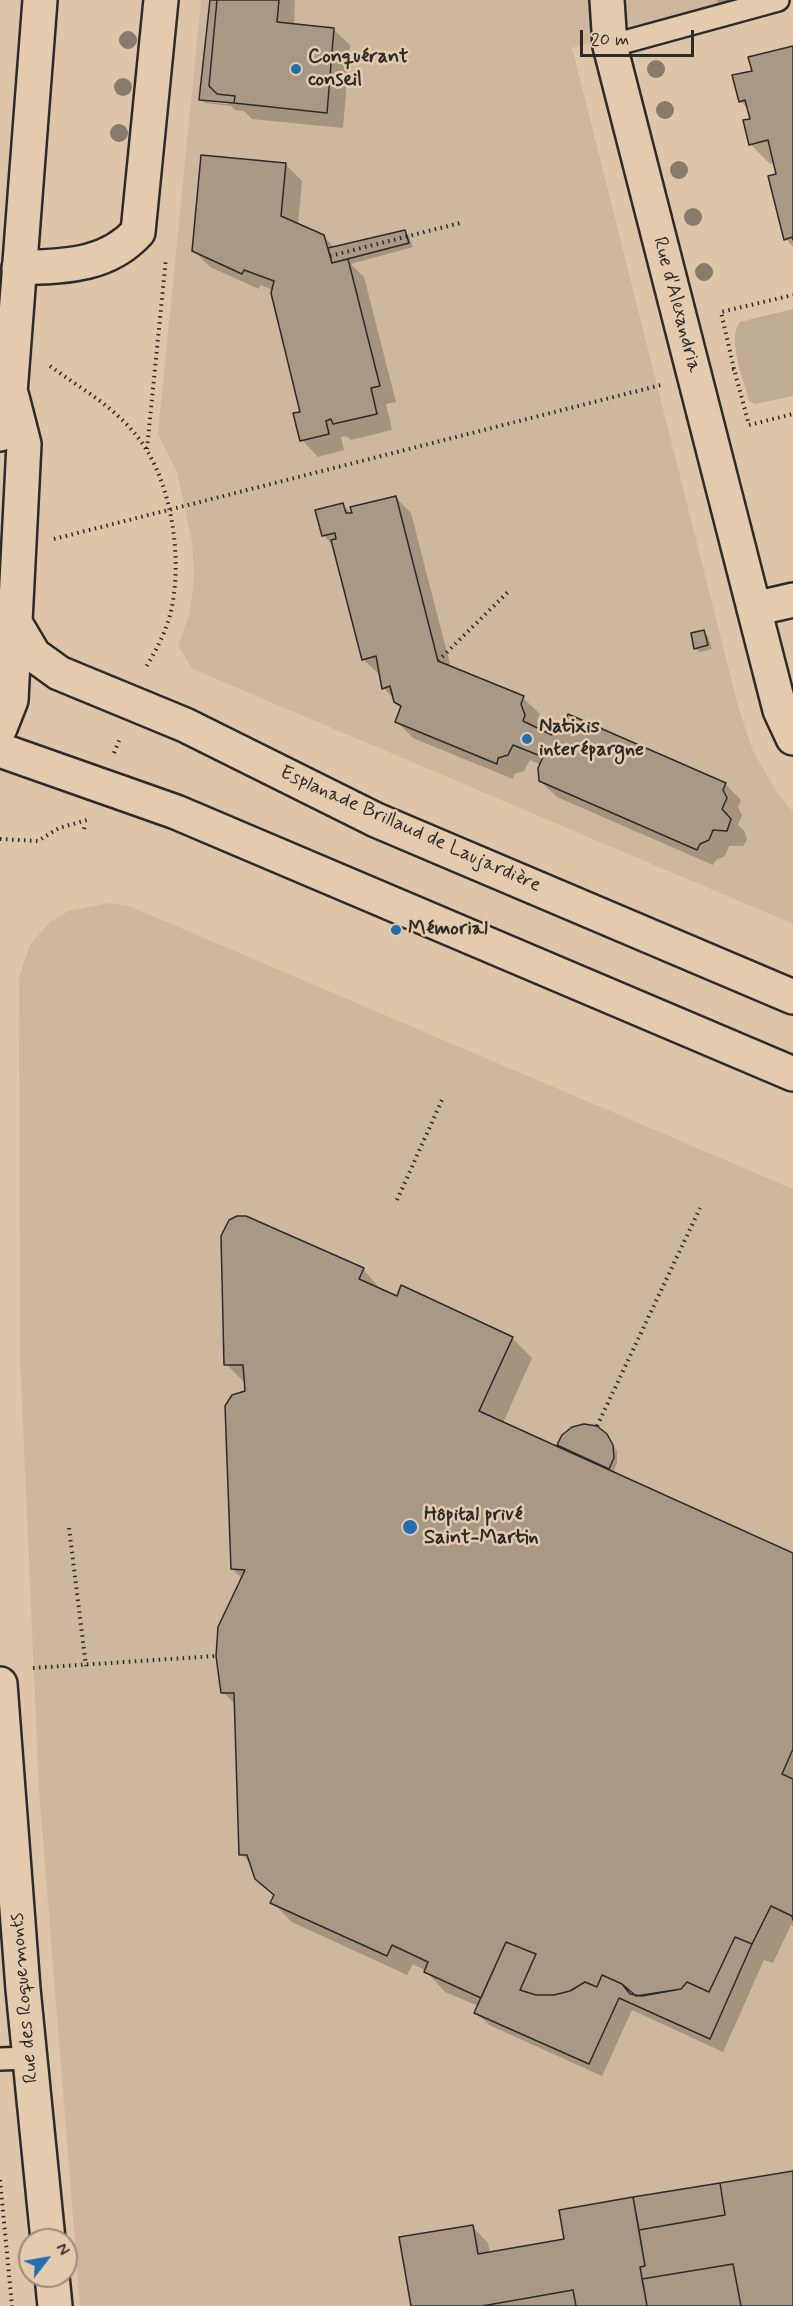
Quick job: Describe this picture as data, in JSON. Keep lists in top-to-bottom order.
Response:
{
  "streets": {
    "street": ["Rue d'Alexandria", "Esplanade Brillaud de Laujardière", "Rue des Roquemonts"]
  },
  "places": [
    "Conquérant conseil",
    "Natixis interépargne",
    "Mémorial",
    "Hôpital privé Saint-Martin"
  ],
  "scale_bar": "20 m",
  "north": "top right"
}
